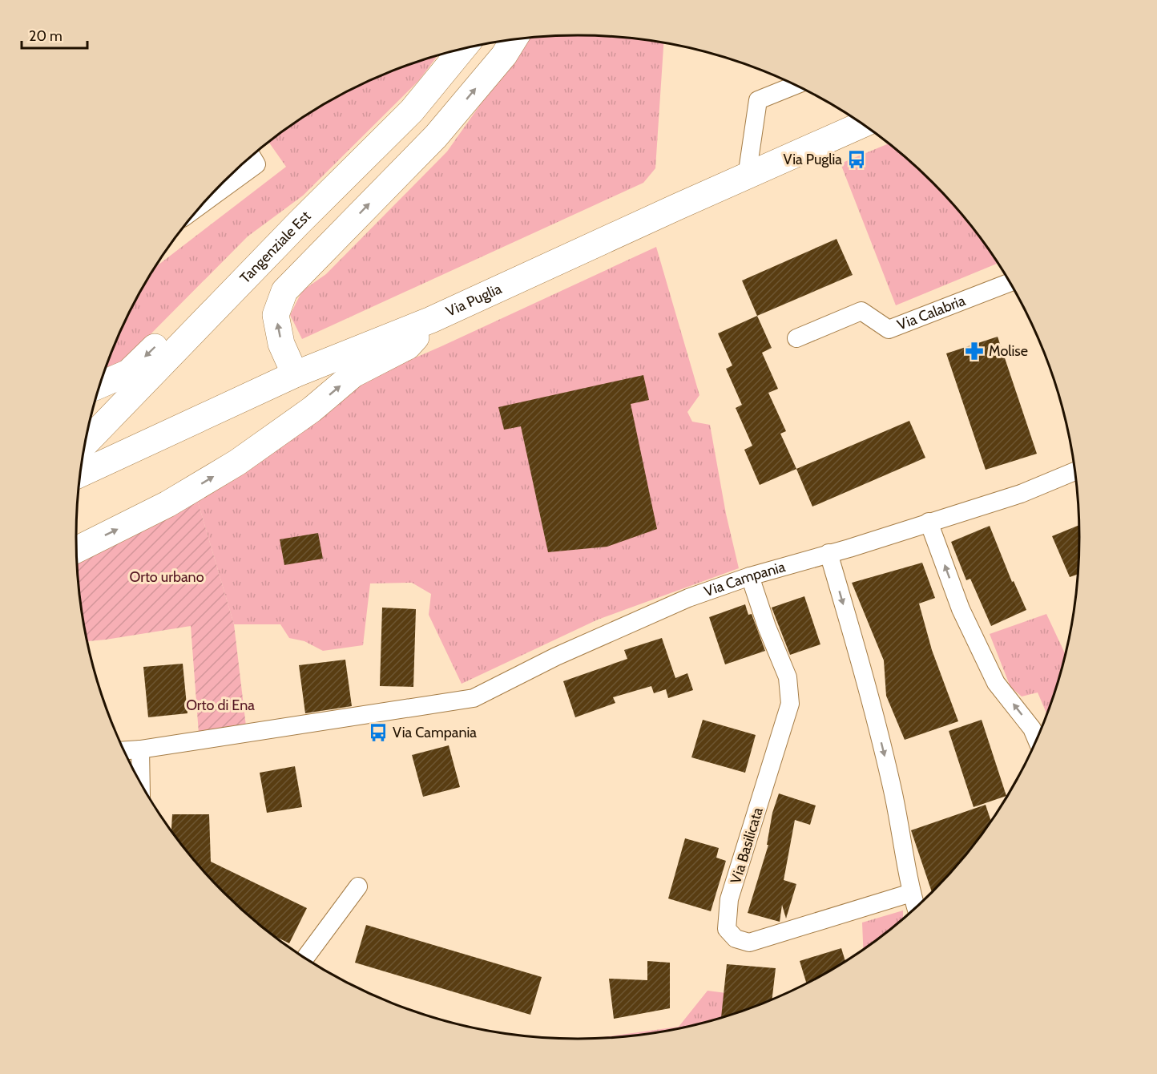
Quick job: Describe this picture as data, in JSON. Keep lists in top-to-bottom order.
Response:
{
  "streets": {
    "main road": ["Tangenziale Est", "Via Puglia"],
    "street": ["Via Calabria", "Via Campania", "Via Basilicata"]
  },
  "crossings": [
    ["Via Campania", "Via Basilicata"]
  ],
  "parks": ["Orto urbano", "Orto di Ena"],
  "places": {
    "bus stop": ["Via Puglia", "Via Campania"],
    "pharmacy": ["Molise"]
  },
  "scale_bar": "20 m"
}
